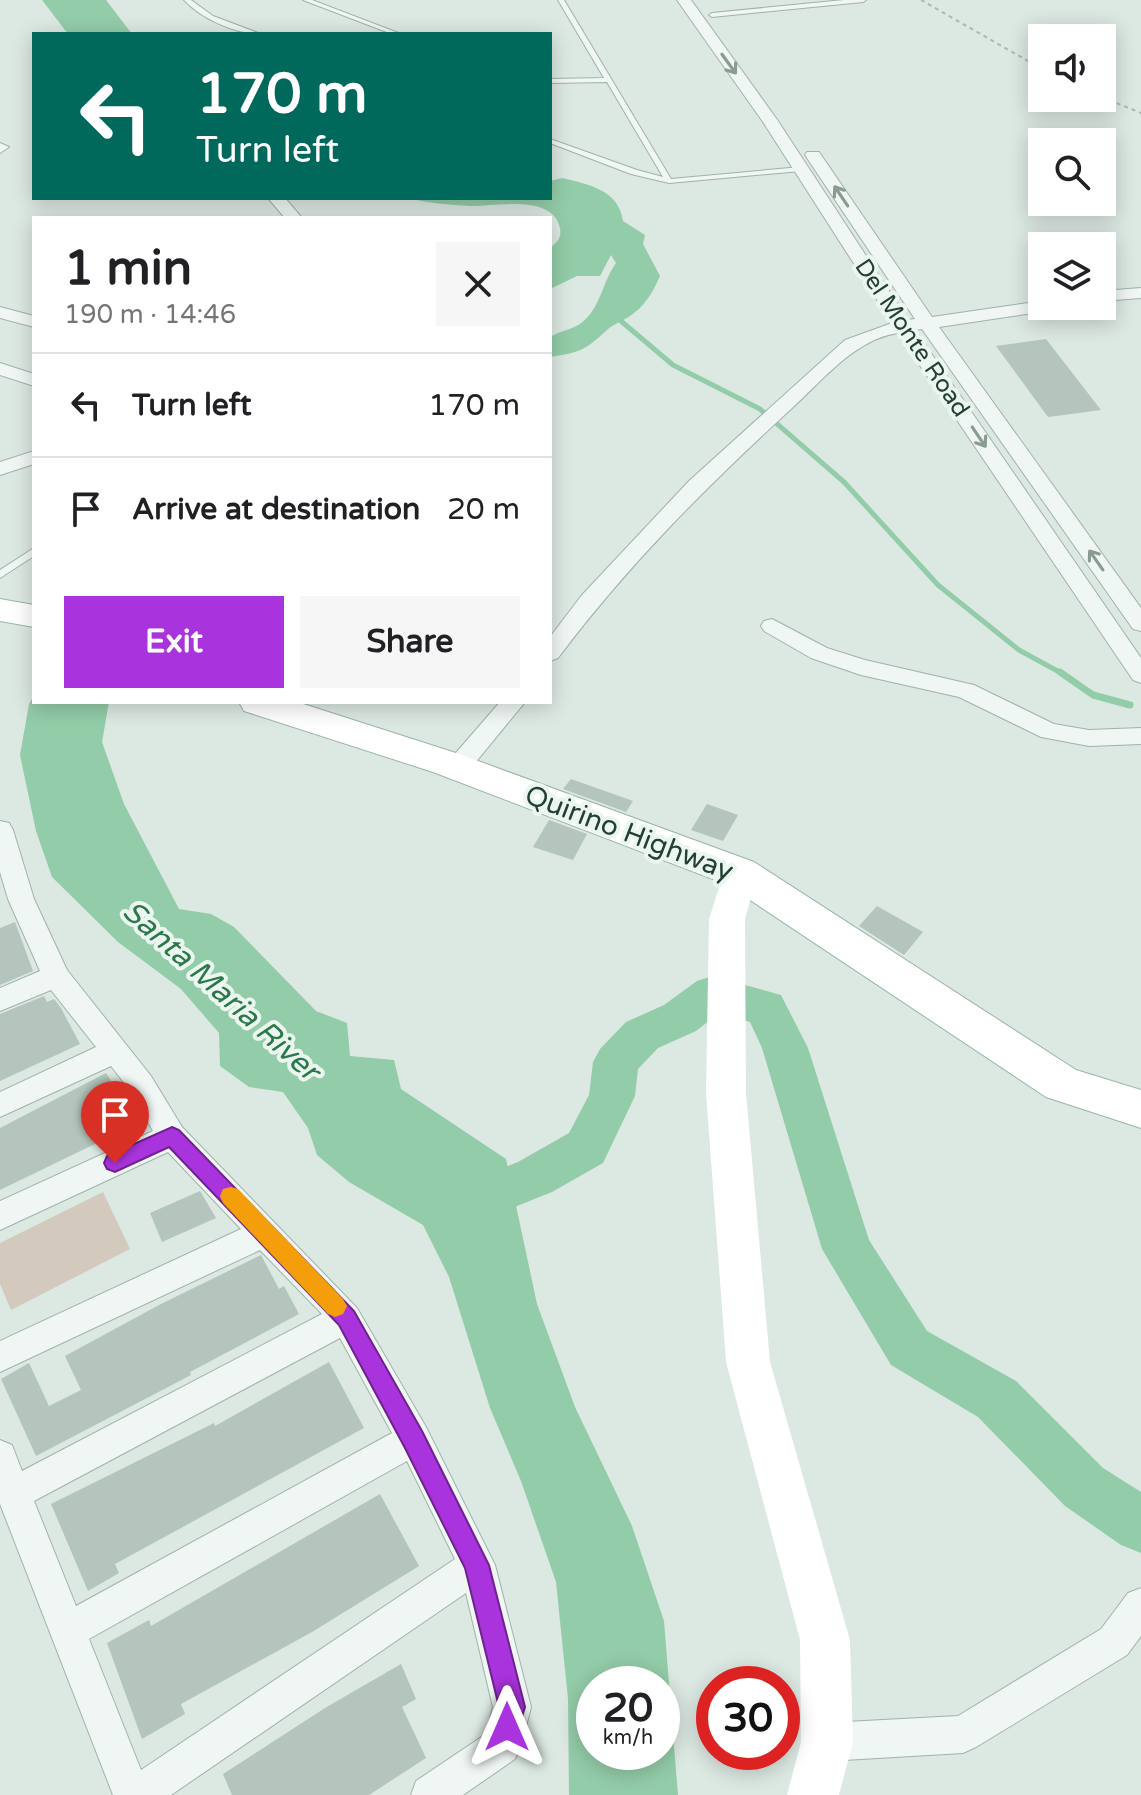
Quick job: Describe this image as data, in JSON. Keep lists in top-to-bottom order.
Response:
{
  "streets": {
    "main road": ["Quirino Highway"],
    "street": ["Del Monte Road"]
  },
  "water": ["Santa Maria River"],
  "page": {
    "turn": ["170 m", "Turn left"],
    "heading": ["1 min", "190 m · 14:46"],
    "list": [
      {
        "name": "Turn left",
        "value": "170 m"
      },
      {
        "name": "Arrive at destination",
        "value": "20 m"
      }
    ],
    "buttons": ["Exit", "Share"],
    "speed": "20 km/h",
    "limit": "30"
  }
}
